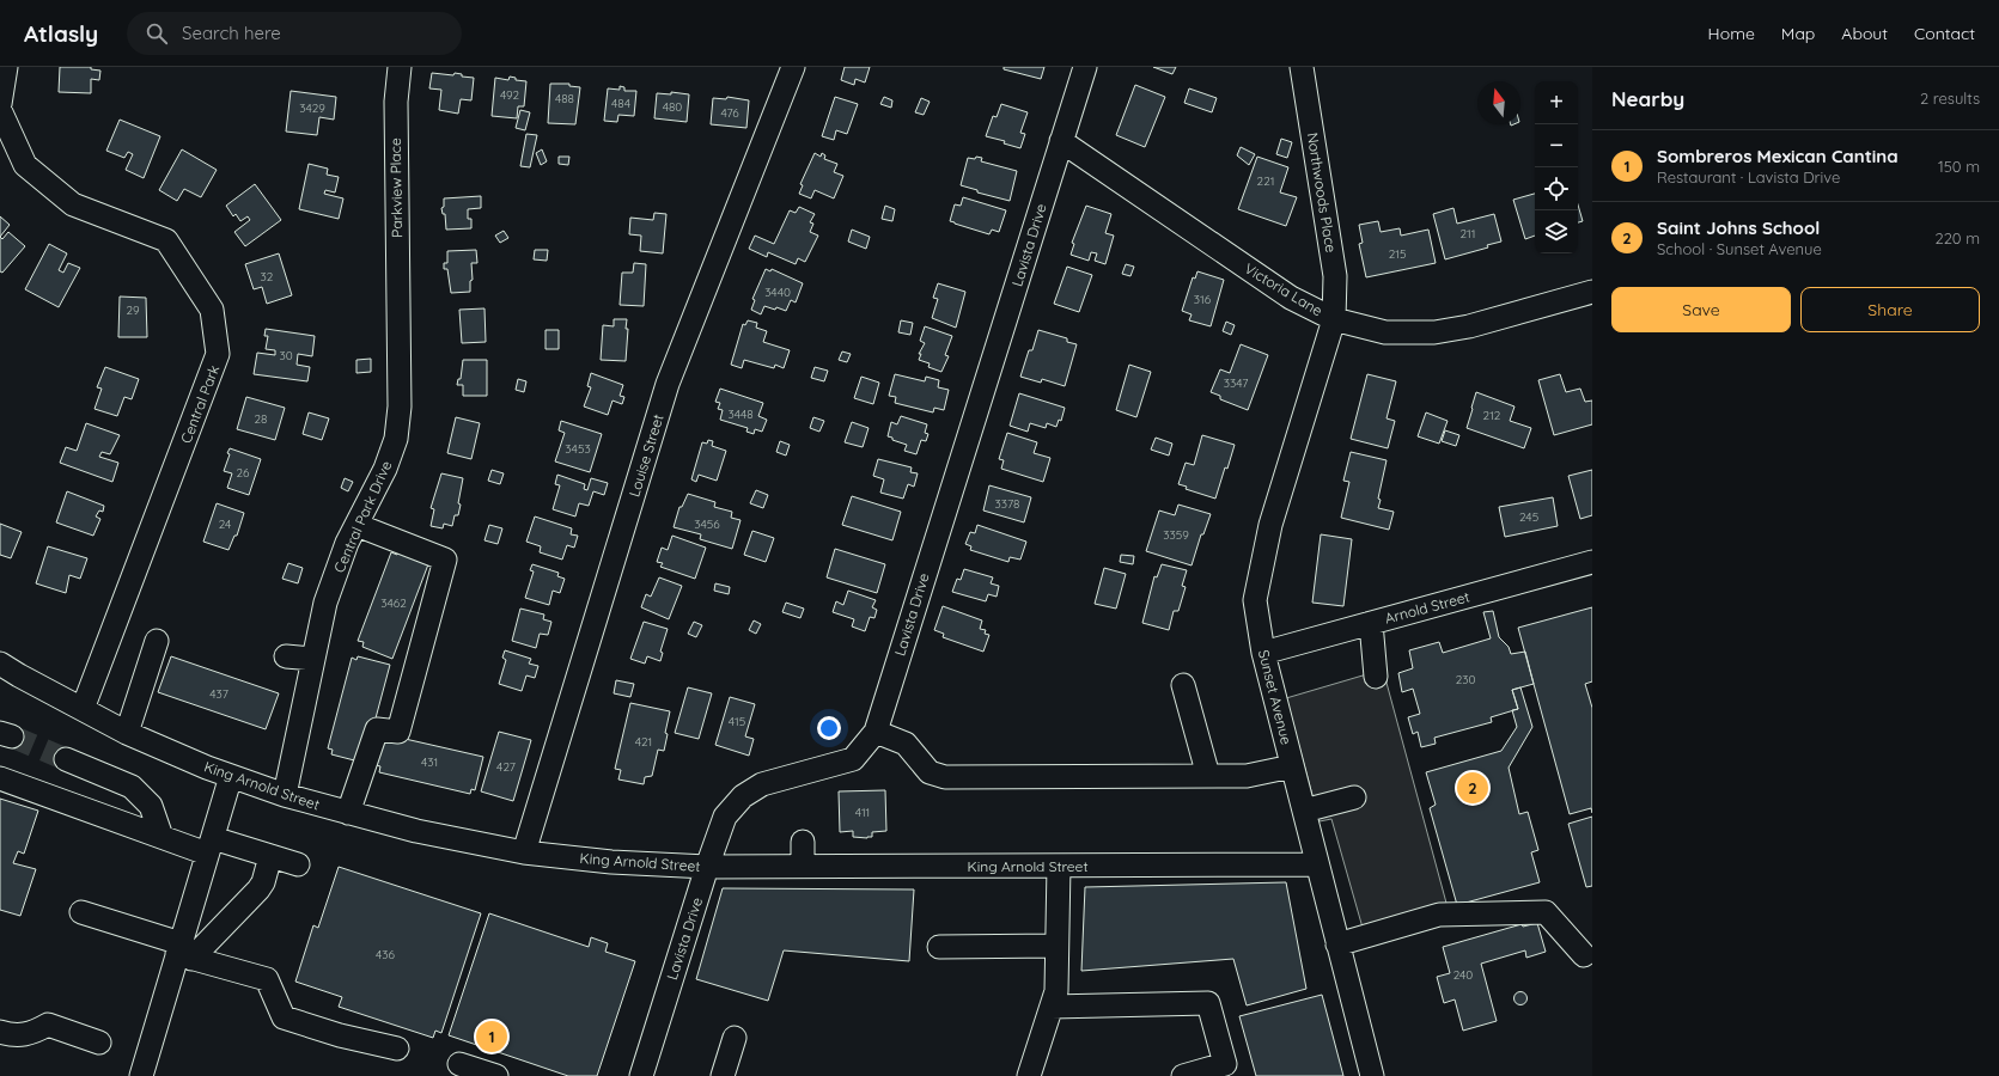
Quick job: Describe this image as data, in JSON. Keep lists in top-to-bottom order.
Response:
{
  "streets": {
    "street": [
      "Parkview Place",
      "Northwoods Place",
      "Lavista Drive",
      "Victoria Lane",
      "Central Park",
      "Louise Street",
      "Central Park Drive",
      "Arnold Street",
      "Sunset Avenue",
      "King Arnold Street"
    ]
  },
  "crossings": [
    ["Parkview Place", "Central Park Drive"],
    ["Northwoods Place", "Victoria Lane"],
    ["Northwoods Place", "Sunset Avenue"],
    ["Lavista Drive", "Victoria Lane"],
    ["Lavista Drive", "King Arnold Street"],
    ["Victoria Lane", "Sunset Avenue"],
    ["Central Park", "King Arnold Street"],
    ["Louise Street", "King Arnold Street"],
    ["Central Park Drive", "King Arnold Street"],
    ["Arnold Street", "Sunset Avenue"],
    ["Sunset Avenue", "King Arnold Street"]
  ],
  "house_numbers": [
    "492",
    "488",
    "484",
    "480",
    "3429",
    "476",
    "221",
    "211",
    "215",
    "32",
    "3440",
    "316",
    "29",
    "30",
    "3347",
    "3448",
    "212",
    "28",
    "3453",
    "26",
    "3378",
    "245",
    "24",
    "3456",
    "3359",
    "3462",
    "230",
    "437",
    "415",
    "421",
    "431",
    "427",
    "411",
    "436",
    "240"
  ],
  "north": "top",
  "page": {
    "header": "Atlasly",
    "search": "Search here",
    "nav": [
      "Home",
      "Map",
      "About",
      "Contact"
    ],
    "heading": ["Nearby", "2 results"],
    "map_buttons": ["+", "−"],
    "list": [
      {
        "mark": "1",
        "name": "Sombreros Mexican Cantina",
        "note": "Restaurant · Lavista Drive",
        "value": "150 m"
      },
      {
        "mark": "2",
        "name": "Saint Johns School",
        "note": "School · Sunset Avenue",
        "value": "220 m"
      }
    ],
    "buttons": ["Save", "Share"],
    "pins": ["2", "1"]
  }
}
